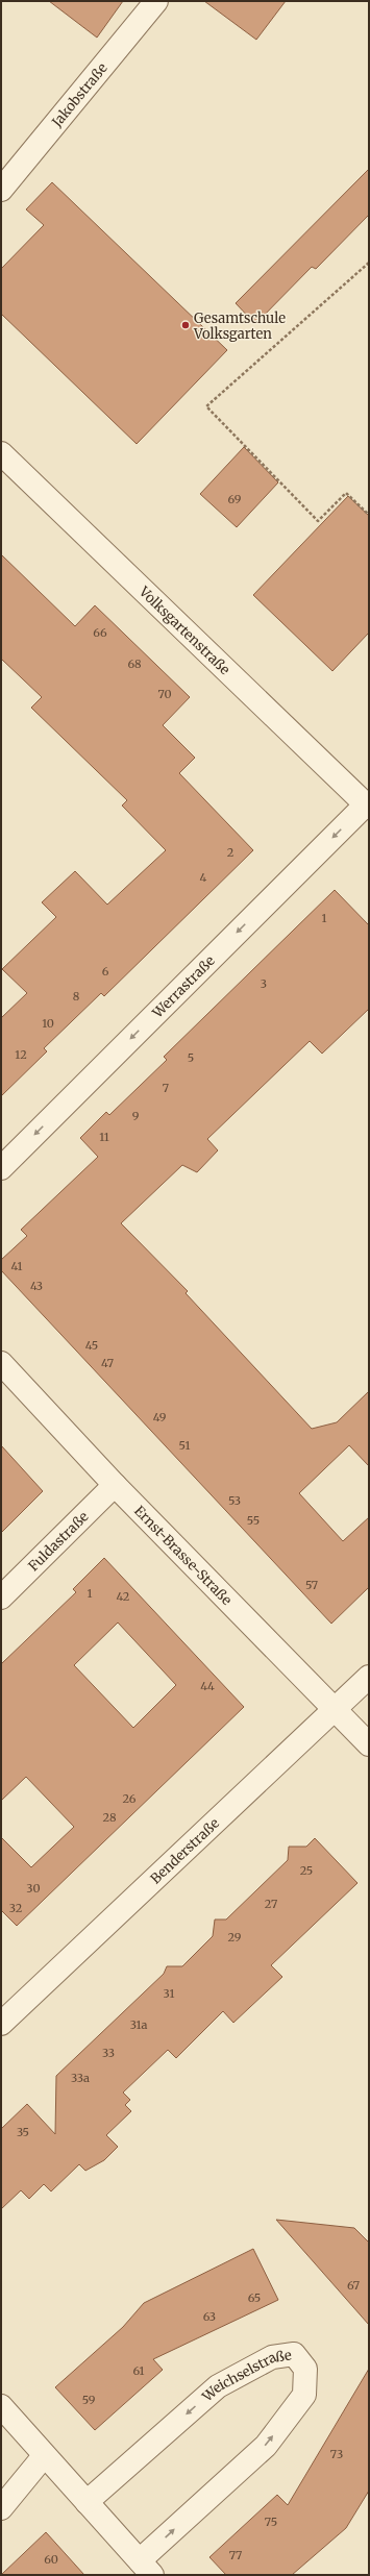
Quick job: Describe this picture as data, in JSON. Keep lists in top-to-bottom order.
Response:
{
  "streets": {
    "street": [
      "Jakobstraße",
      "Volksgartenstraße",
      "Werrastraße",
      "Fuldastraße",
      "Ernst-Brasse-Straße",
      "Benderstraße",
      "Weichselstraße"
    ]
  },
  "crossings": [
    ["Volksgartenstraße", "Werrastraße"],
    ["Fuldastraße", "Ernst-Brasse-Straße"],
    ["Ernst-Brasse-Straße", "Benderstraße"]
  ],
  "one_way": ["Werrastraße"],
  "places": ["Gesamtschule Volksgarten"],
  "house_numbers": [
    "69",
    "66",
    "68",
    "70",
    "2",
    "4",
    "1",
    "6",
    "3",
    "8",
    "10",
    "12",
    "5",
    "7",
    "9",
    "11",
    "41",
    "43",
    "45",
    "47",
    "49",
    "51",
    "53",
    "55",
    "57",
    "1",
    "42",
    "44",
    "26",
    "28",
    "25",
    "30",
    "27",
    "32",
    "29",
    "31",
    "31a",
    "33",
    "33a",
    "35",
    "67",
    "65",
    "63",
    "61",
    "59",
    "73",
    "75",
    "77",
    "60"
  ]
}
